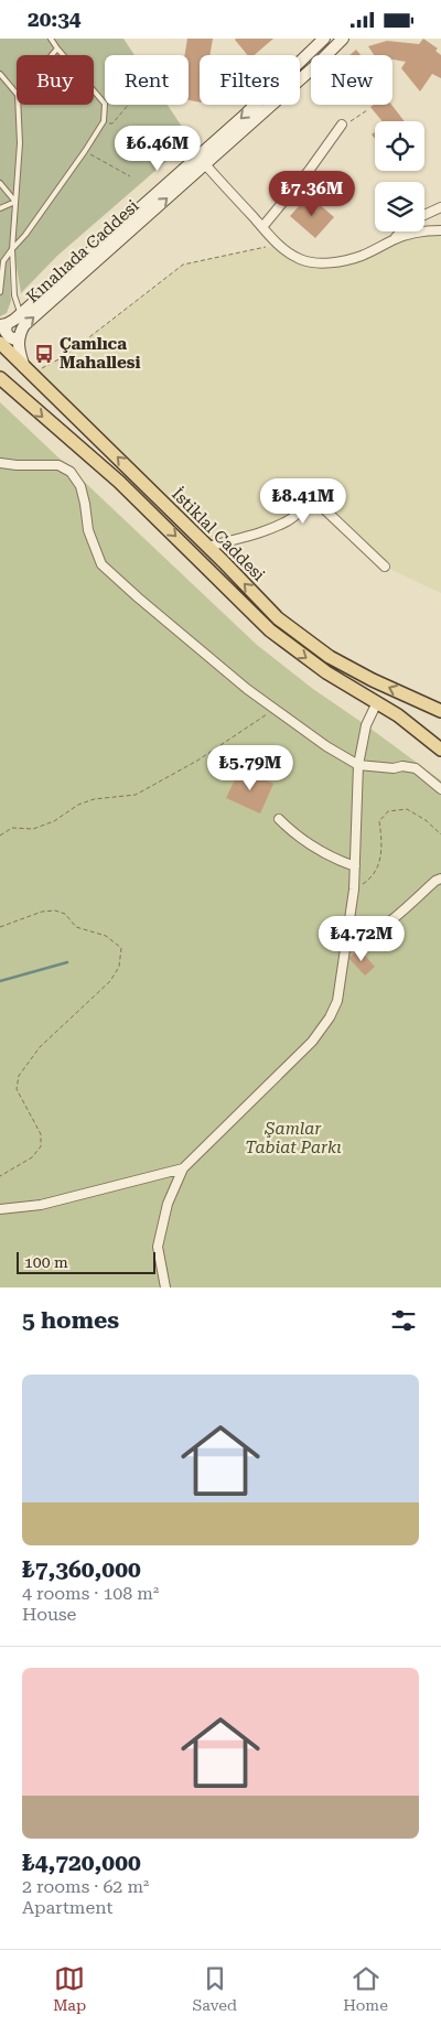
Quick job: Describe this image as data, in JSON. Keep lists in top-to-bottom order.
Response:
{
  "streets": {
    "main road": ["Kınalıada Caddesi", "İstiklal Caddesi"]
  },
  "parks": ["Şamlar Tabiat Parkı"],
  "places": {
    "bus stop": ["Çamlıca Mahallesi"]
  },
  "scale_bar": "100 m",
  "page": {
    "status": "20:34",
    "chip": [
      "Buy",
      "Rent",
      "Filters",
      "New"
    ],
    "price": [
      "₺6.46M",
      "₺7.36M",
      "₺8.41M",
      "₺5.79M",
      "₺4.72M"
    ],
    "scale": "100 m",
    "heading": "5 homes",
    "list": [
      {
        "name": "₺7,360,000",
        "note": "4 rooms · 108 m² · House"
      },
      {
        "name": "₺4,720,000",
        "note": "2 rooms · 62 m² · Apartment"
      }
    ],
    "tabs": ["Map", "Saved", "Home"]
  }
}
